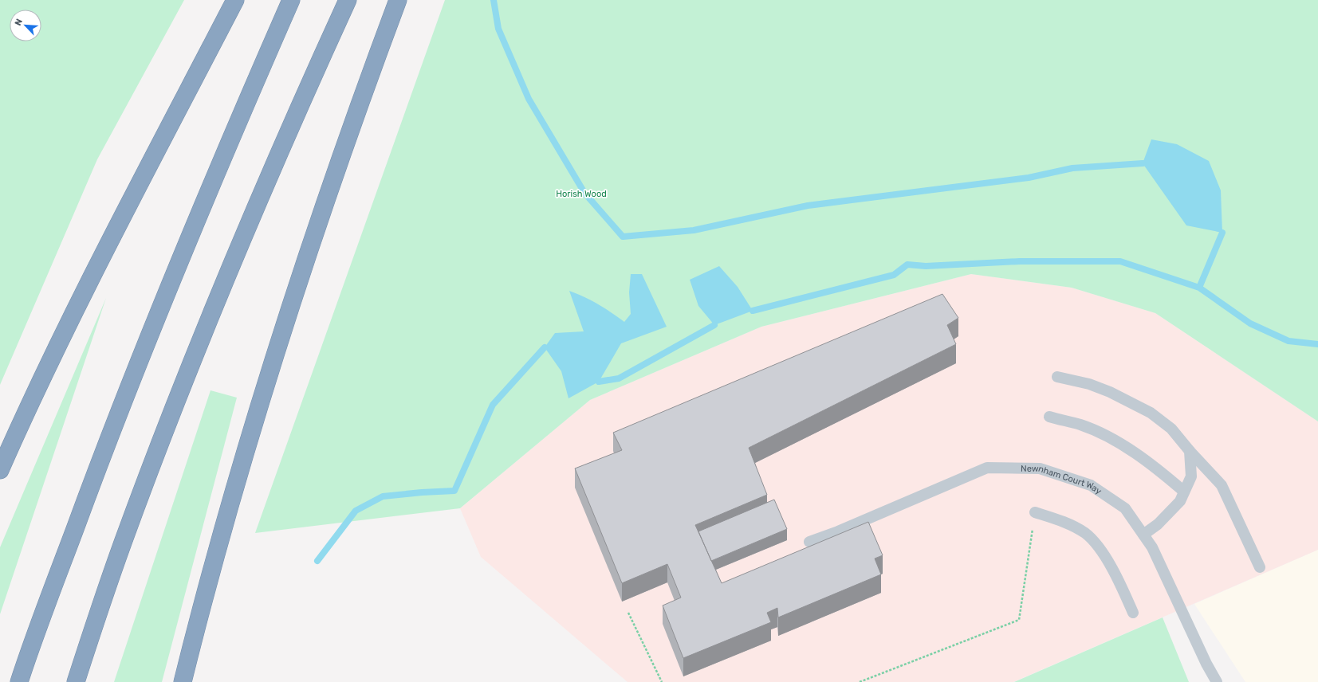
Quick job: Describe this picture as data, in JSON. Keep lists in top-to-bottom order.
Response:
{
  "streets": {
    "lane": ["Newnham Court Way"]
  },
  "parks": ["Horish Wood"],
  "north": "top left"
}
